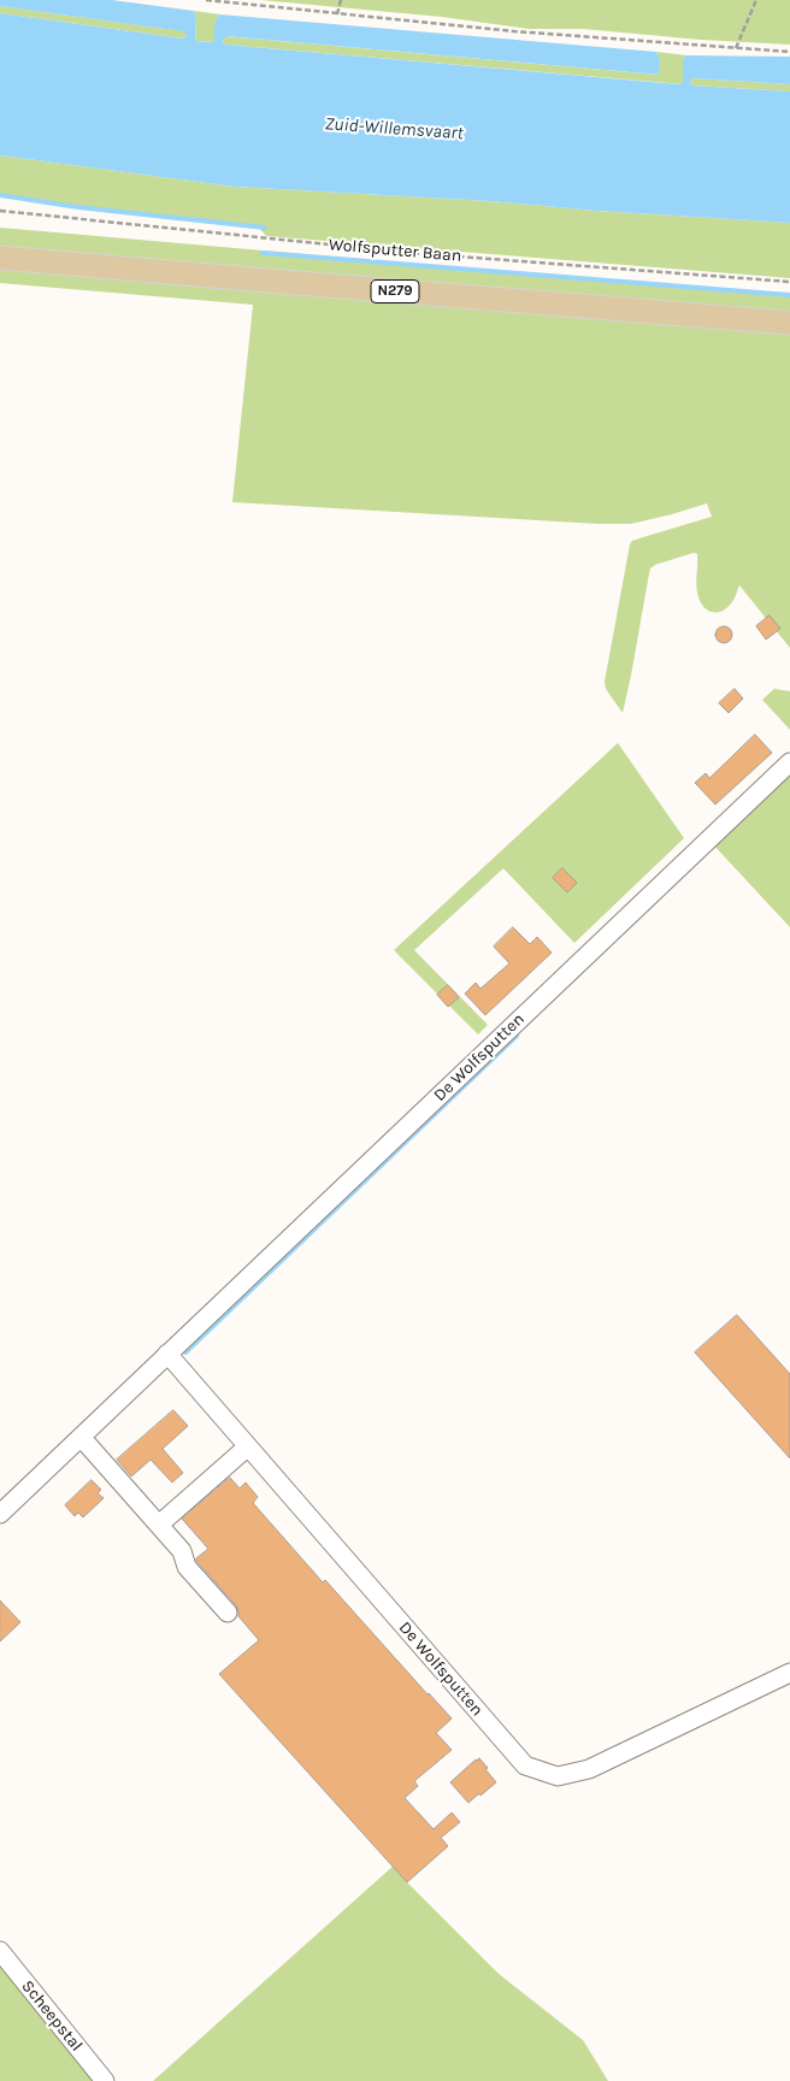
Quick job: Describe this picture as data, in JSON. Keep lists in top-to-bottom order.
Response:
{
  "streets": {
    "main road": ["N279"],
    "street": ["De Wolfsputten", "Scheepstal"],
    "path": ["Wolfsputter Baan"]
  },
  "water": ["Zuid-Willemsvaart"]
}
